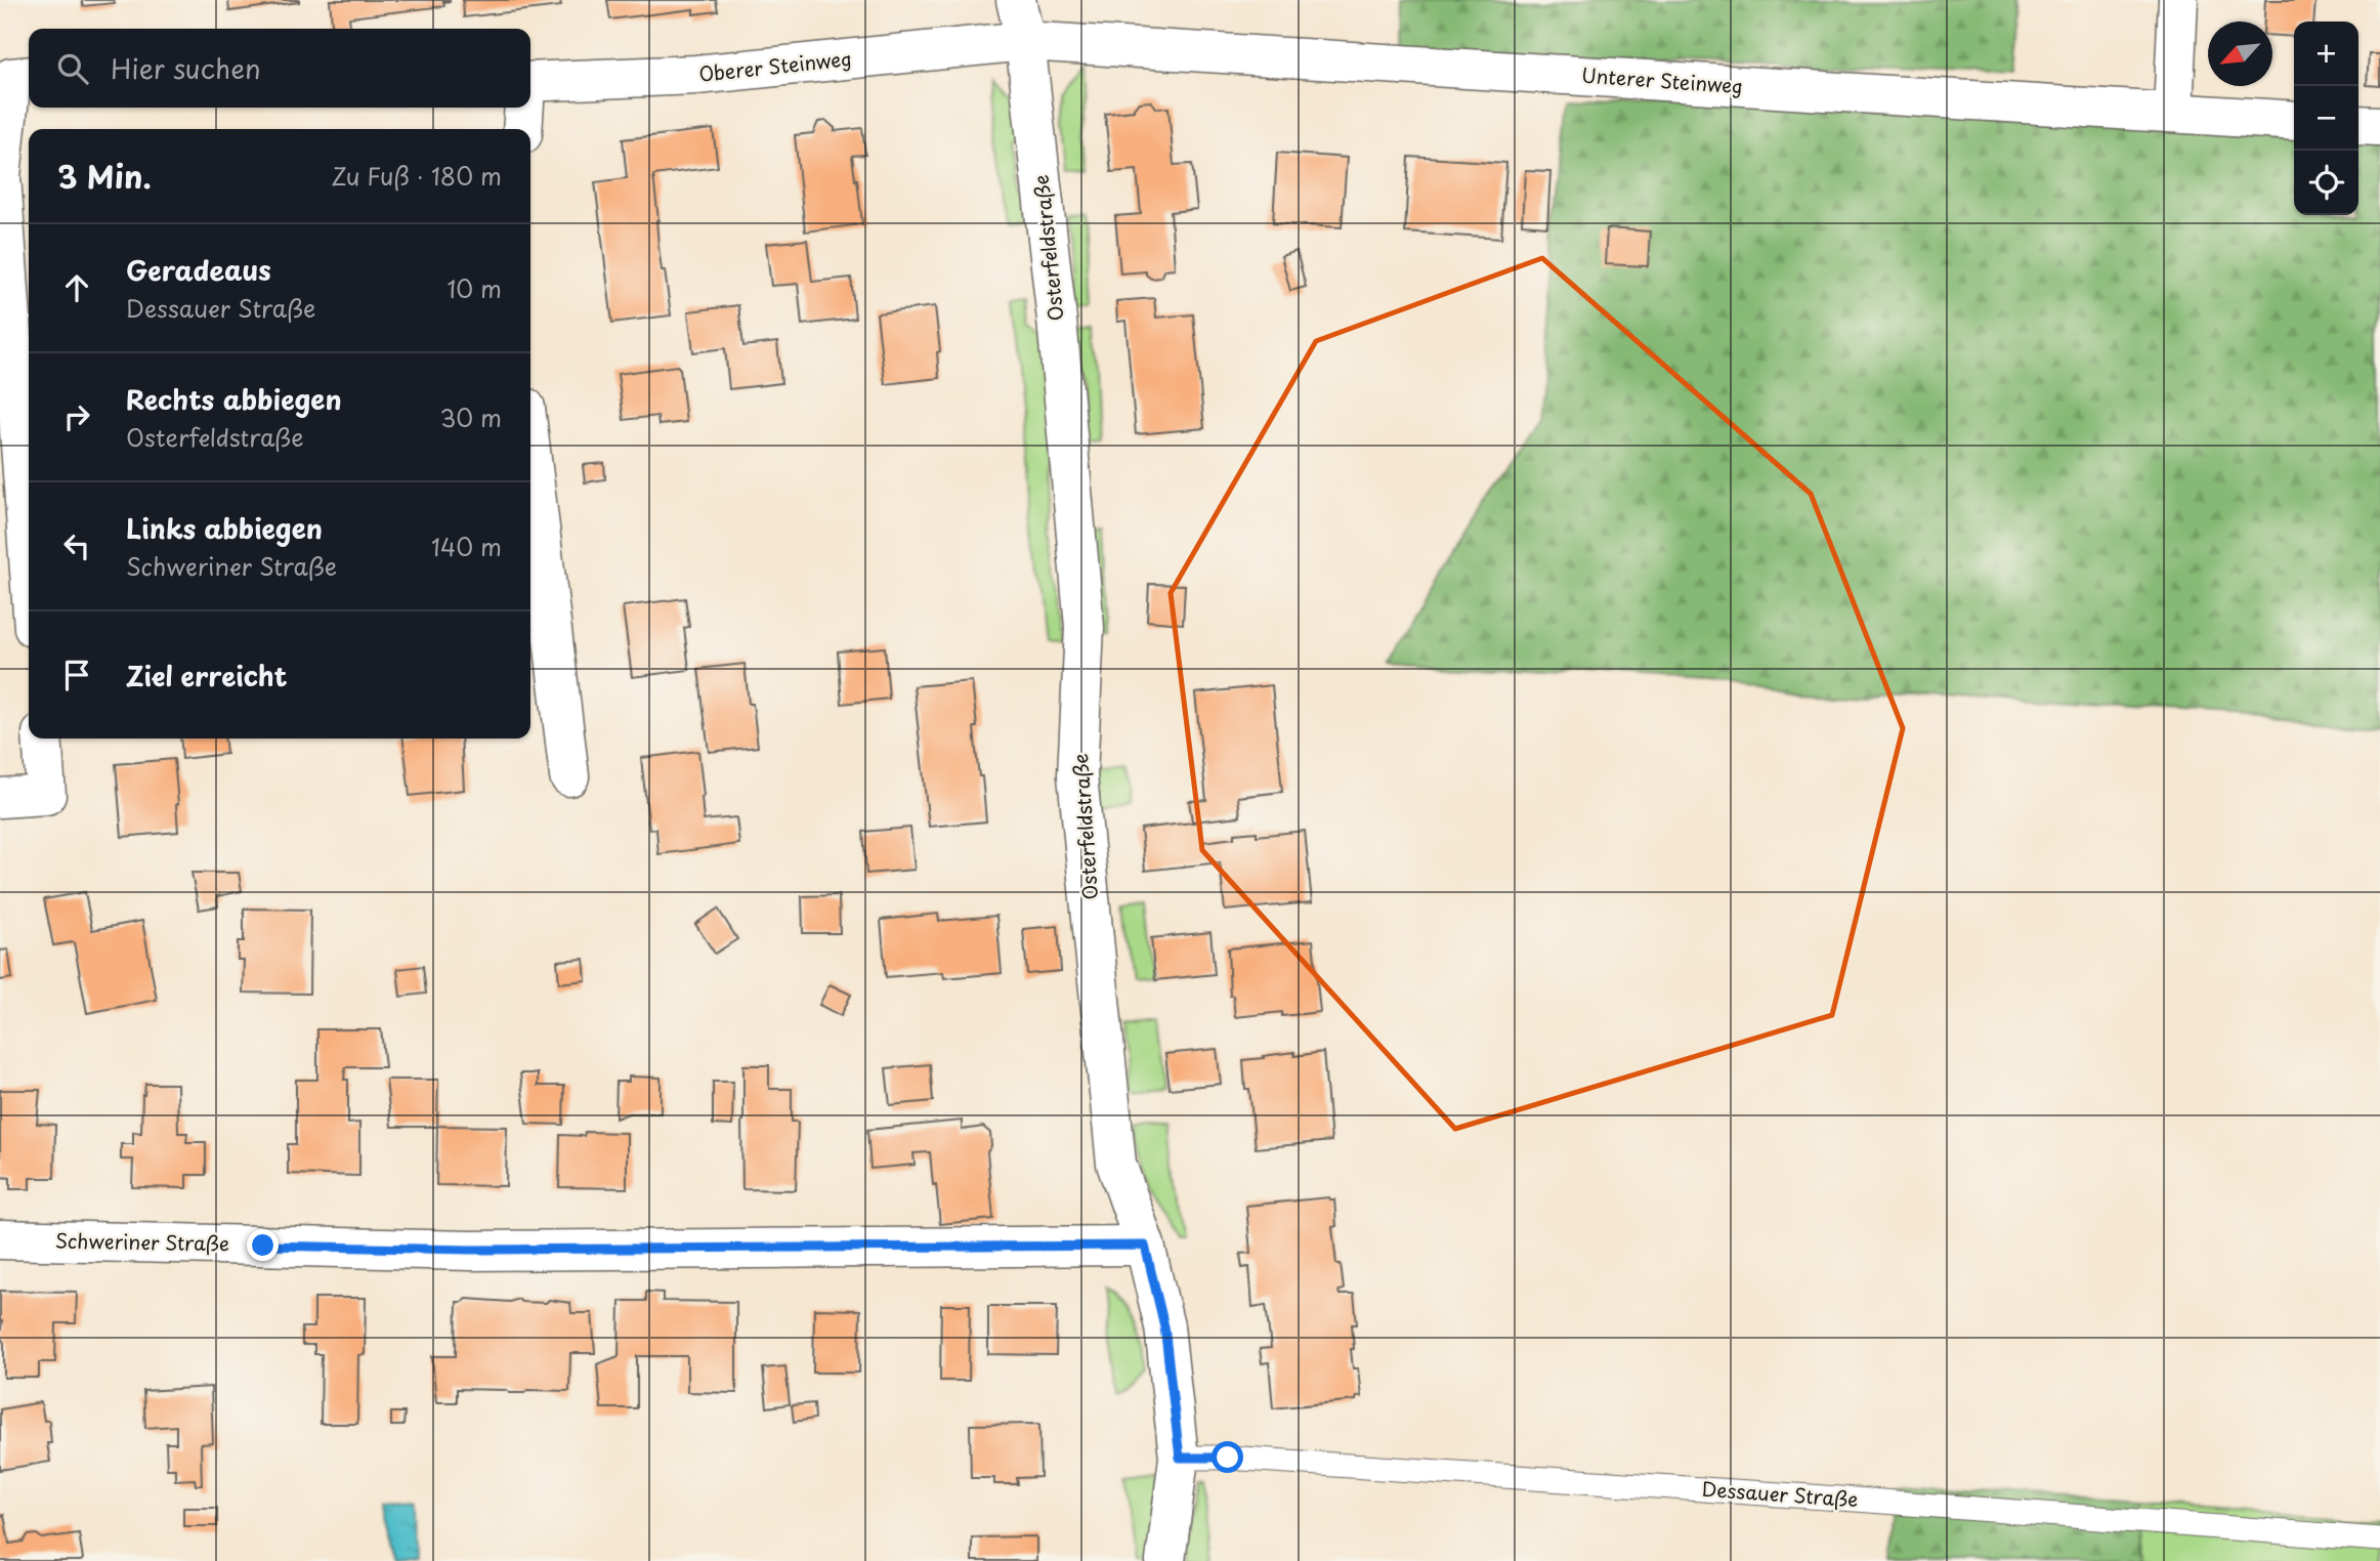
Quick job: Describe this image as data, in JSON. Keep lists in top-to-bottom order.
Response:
{
  "streets": {
    "street": [
      "Oberer Steinweg",
      "Unterer Steinweg",
      "Osterfeldstraße",
      "Schweriner Straße"
    ],
    "lane": ["Dessauer Straße"]
  },
  "crossings": [
    ["Oberer Steinweg", "Unterer Steinweg"],
    ["Oberer Steinweg", "Osterfeldstraße"],
    ["Unterer Steinweg", "Osterfeldstraße"],
    ["Osterfeldstraße", "Schweriner Straße"],
    ["Osterfeldstraße", "Dessauer Straße"]
  ],
  "north": "bottom left",
  "page": {
    "map_buttons": ["+", "−"],
    "search": "Hier suchen",
    "heading": ["3 Min.", "Zu Fuß · 180 m"],
    "list": [
      ["Geradeaus", "Dessauer Straße", "10 m"],
      ["Rechts abbiegen", "Osterfeldstraße", "30 m"],
      ["Links abbiegen", "Schweriner Straße", "140 m"],
      "Ziel erreicht"
    ]
  }
}
